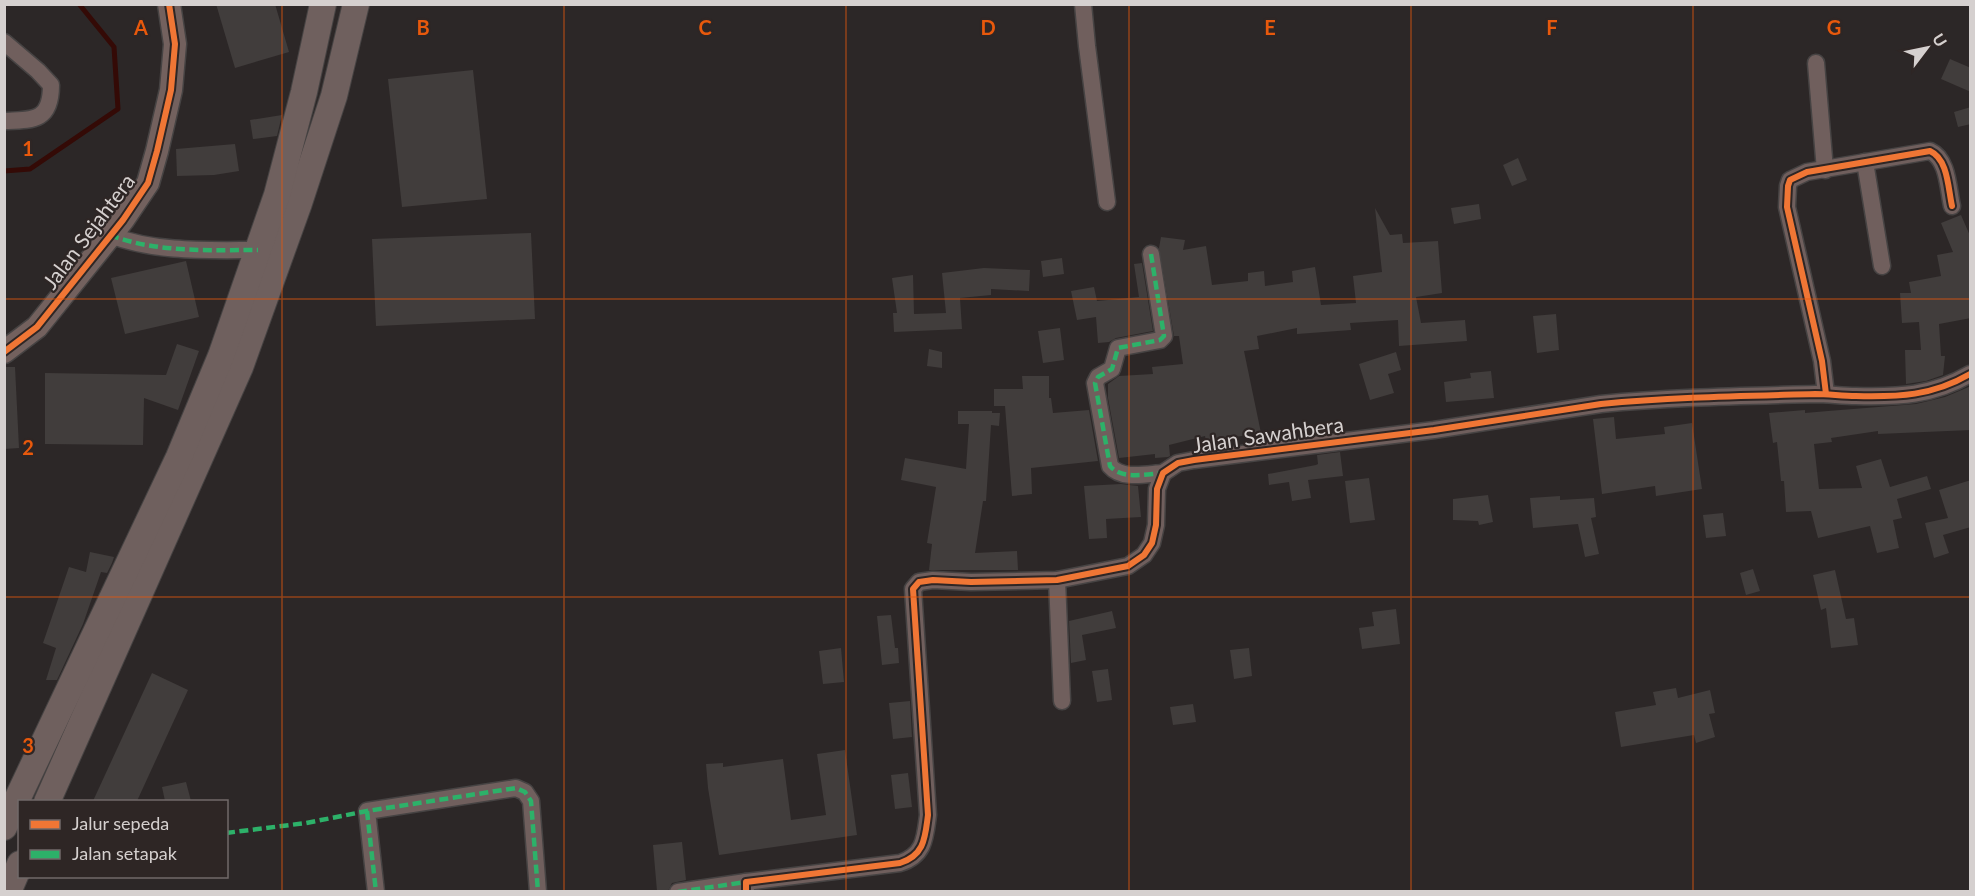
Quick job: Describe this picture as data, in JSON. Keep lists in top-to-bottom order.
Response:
{
  "streets": {
    "street": ["Jalan Sejahtera", "Jalan Sawahbera"]
  },
  "legend": ["Jalur sepeda", "Jalan setapak"],
  "north": "top right",
  "grid": {
    "columns": [
      "A",
      "B",
      "C",
      "D",
      "E",
      "F",
      "G"
    ],
    "rows": ["1", "2", "3"]
  }
}
